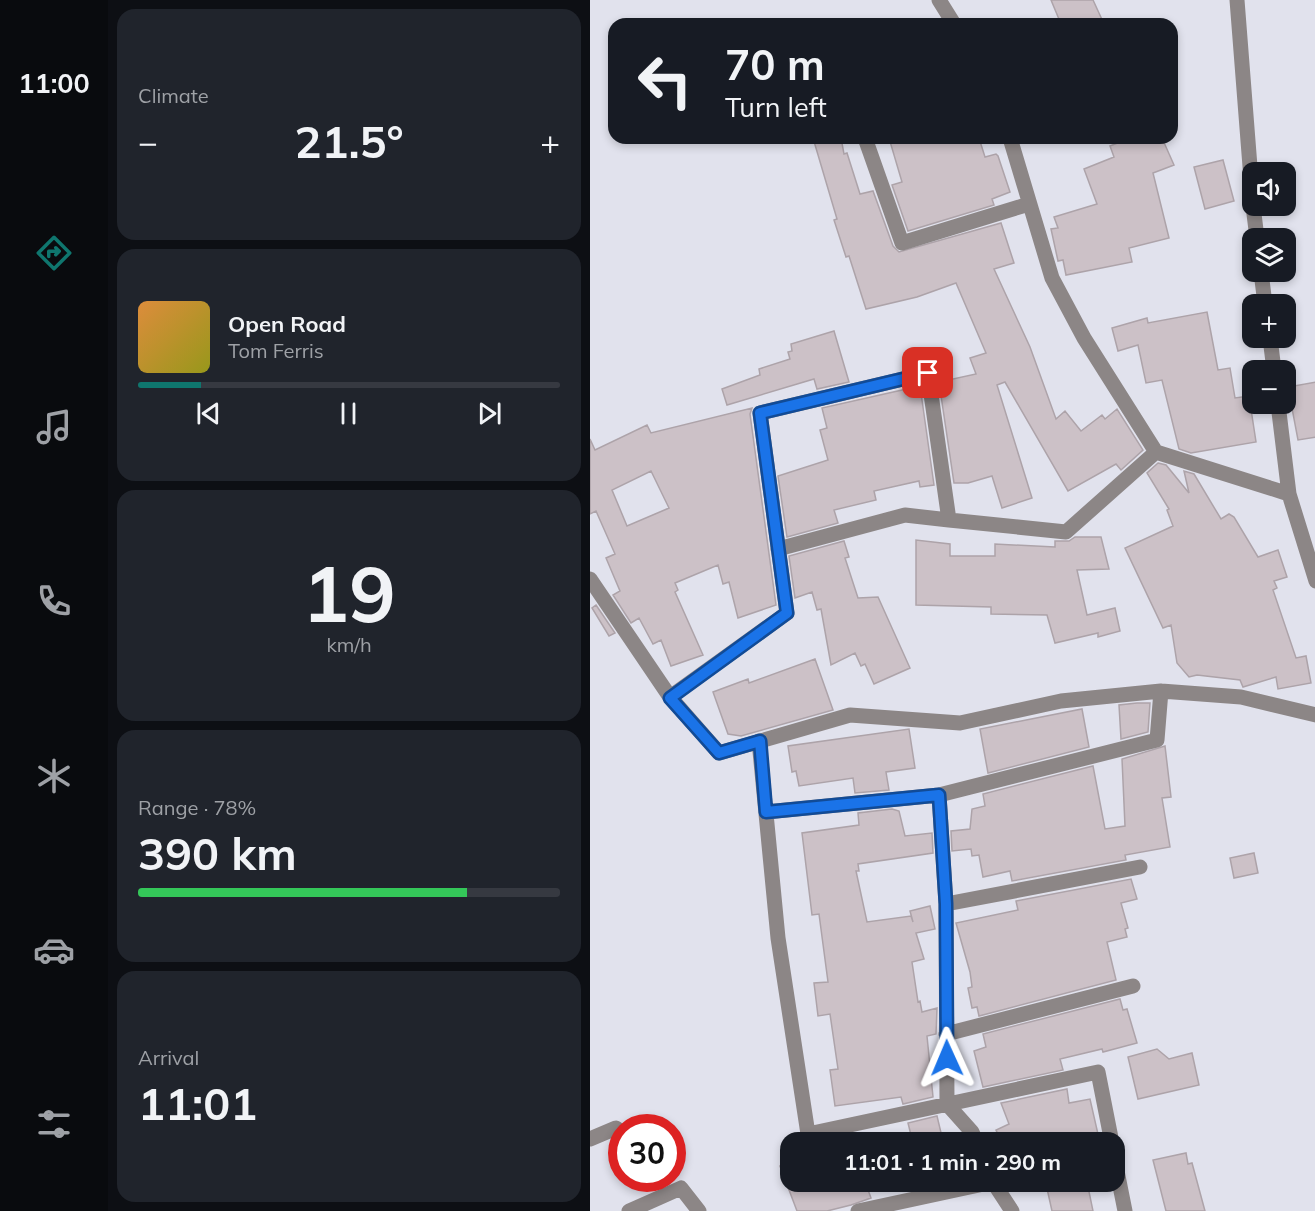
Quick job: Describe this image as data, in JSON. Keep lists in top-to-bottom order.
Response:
{
  "page": {
    "tabs": "11:00",
    "tile": [
      "Climate",
      ["19", "km/h"],
      ["Range · 78%", "390 km"],
      ["Arrival", "11:01"]
    ],
    "turn": ["70 m", "Turn left"],
    "heat": ["−", "21.5°", "+"],
    "map_buttons": ["+", "−"],
    "song": ["Open Road", "Tom Ferris"],
    "limit": "30",
    "trip": "11:01 · 1 min · 290 m"
  }
}
